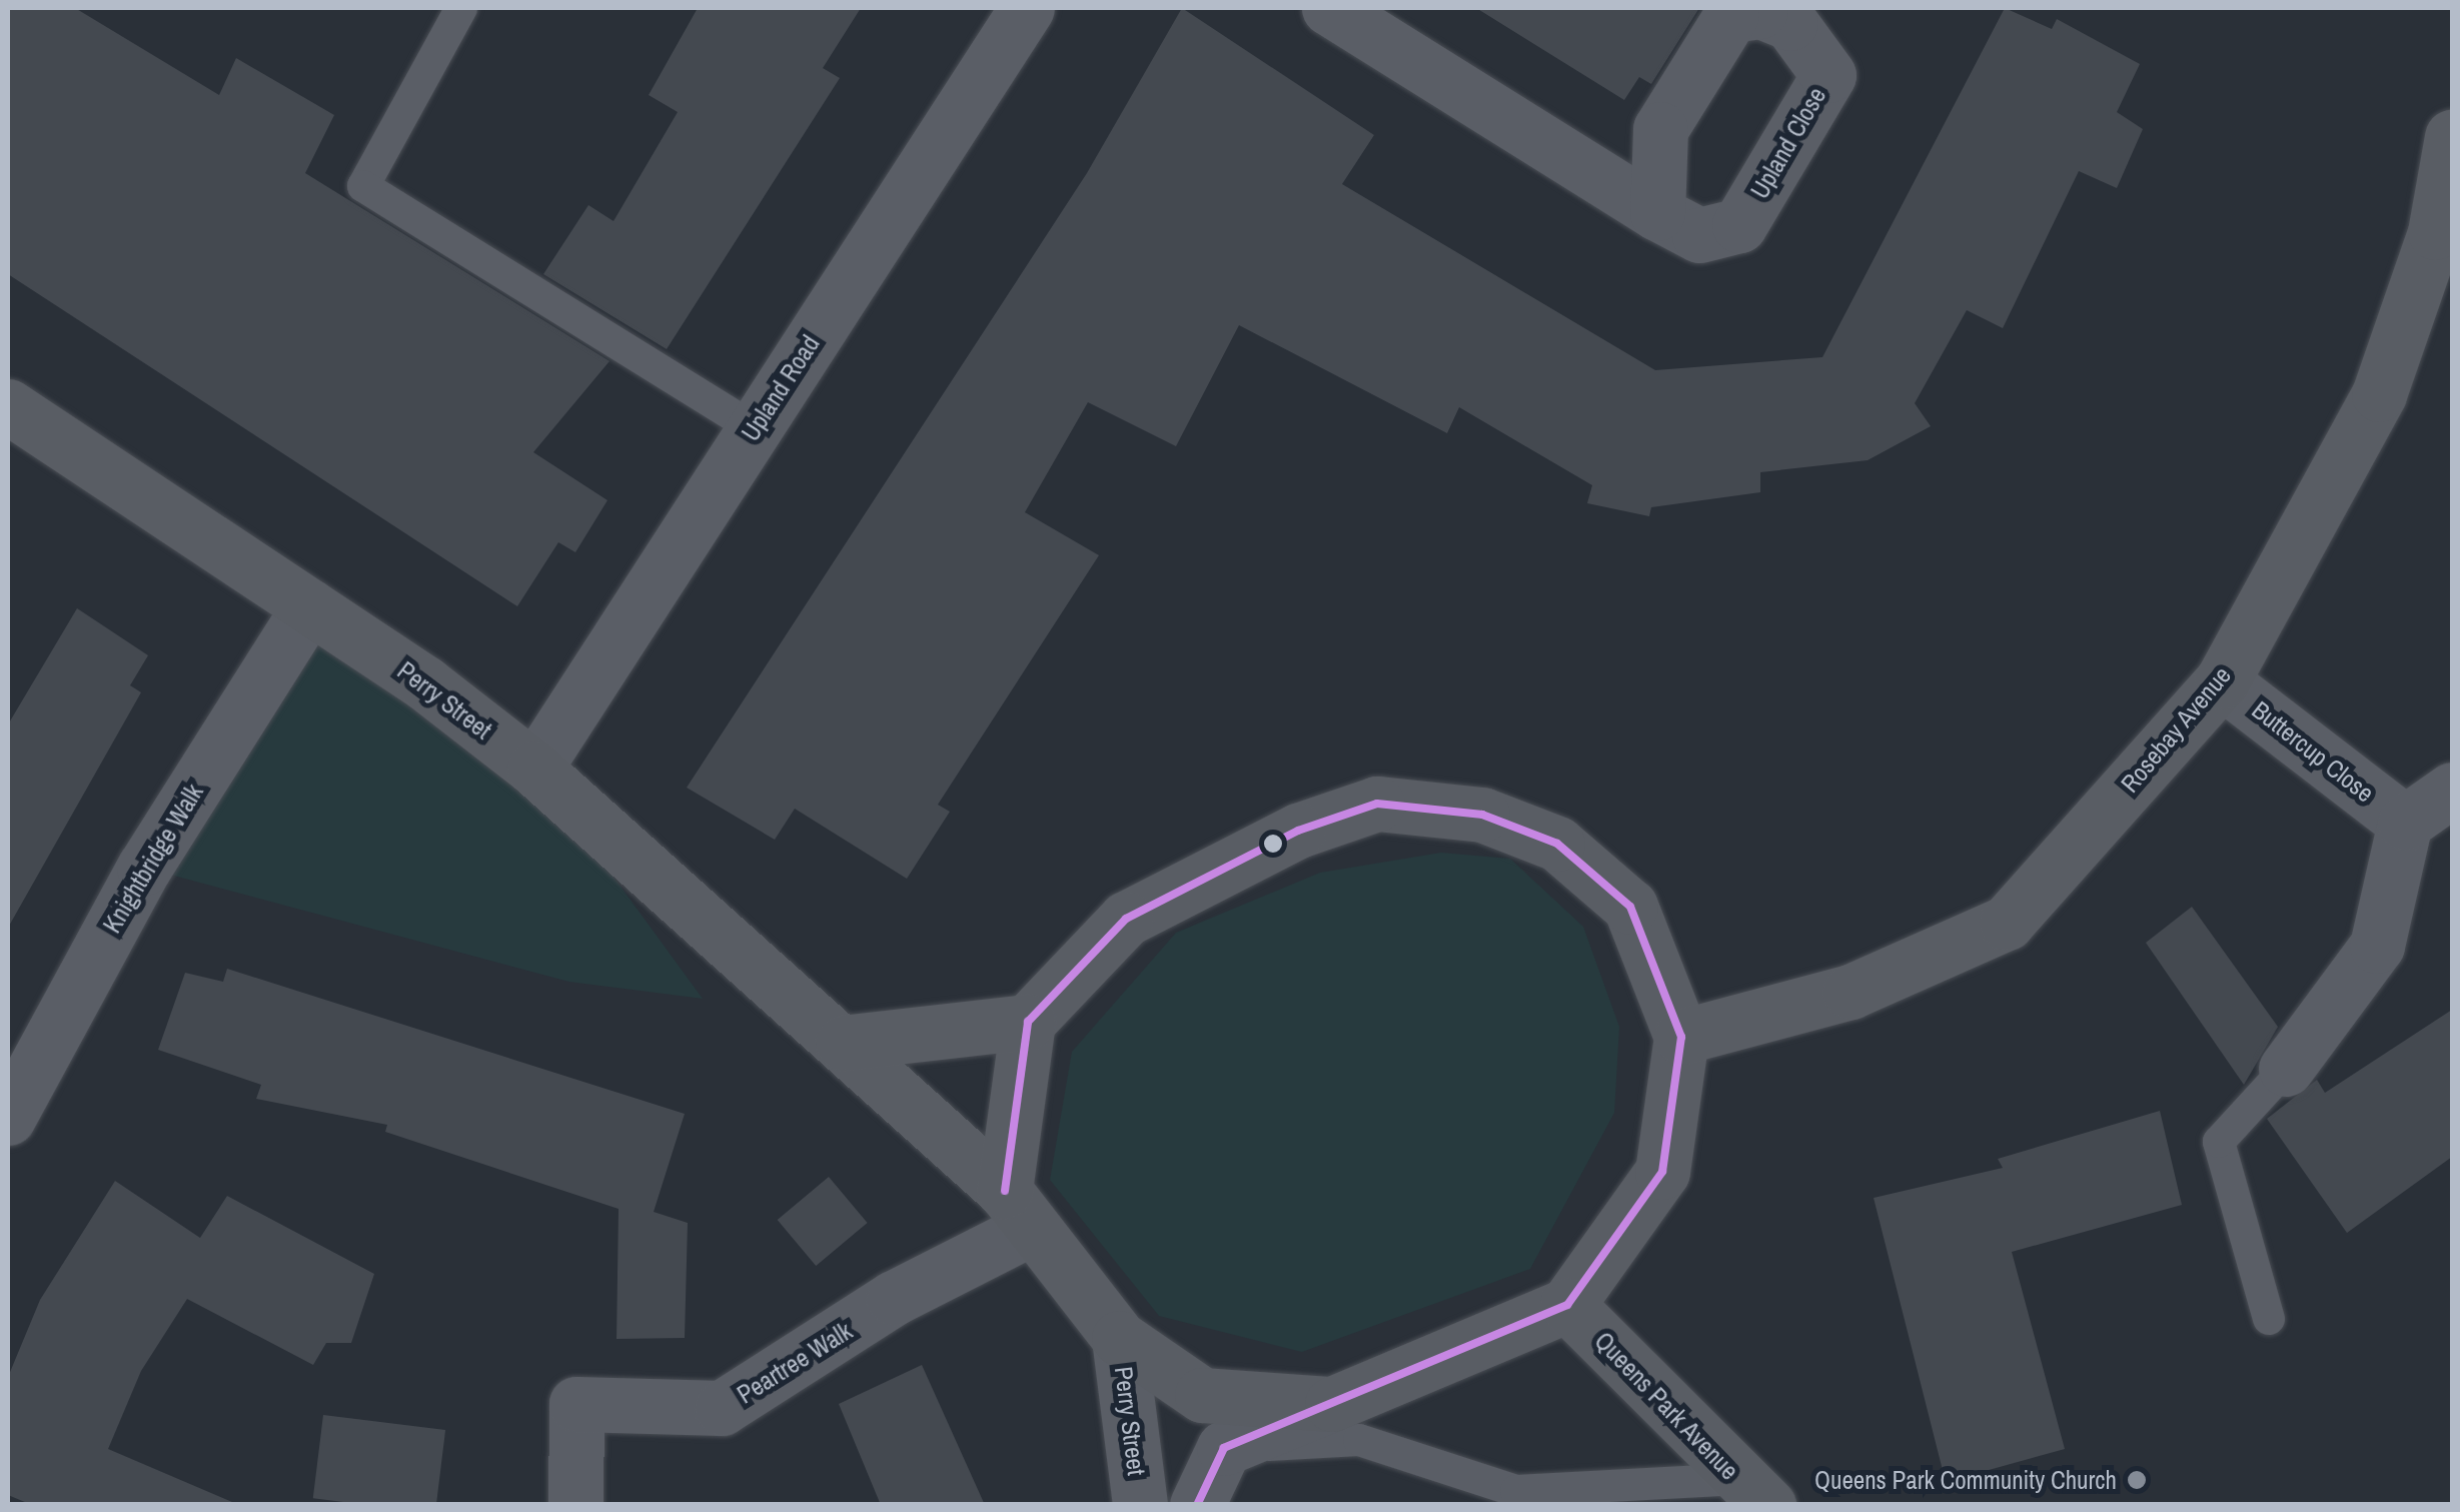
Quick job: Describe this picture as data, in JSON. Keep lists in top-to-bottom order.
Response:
{
  "streets": {
    "street": [
      "Upland Road",
      "Perry Street",
      "Rosebay Avenue",
      "Buttercup Close",
      "Knightbridge Walk",
      "Peartree Walk",
      "Queens Park Avenue"
    ]
  },
  "crossings": [
    ["Upland Road", "Perry Street"],
    ["Perry Street", "Knightbridge Walk"],
    ["Perry Street", "Peartree Walk"],
    ["Rosebay Avenue", "Buttercup Close"]
  ],
  "places": ["Queens Park Community Church"]
}
